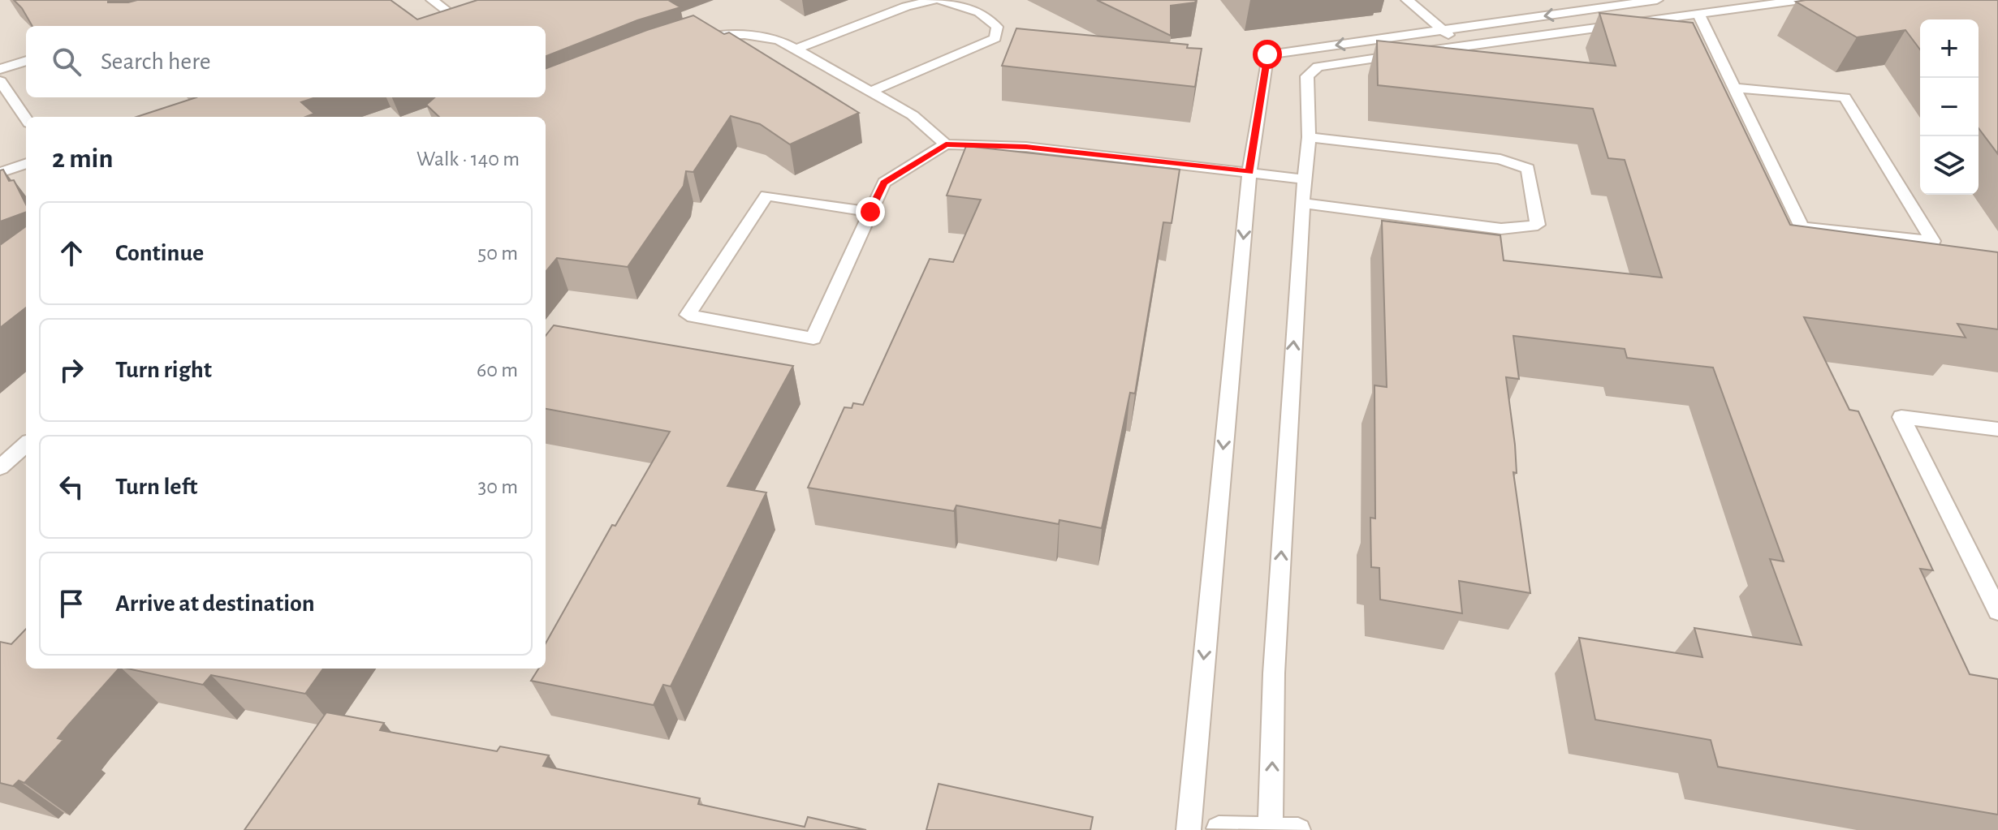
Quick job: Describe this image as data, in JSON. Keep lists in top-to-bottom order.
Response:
{
  "page": {
    "map_buttons": ["+", "−"],
    "search": "Search here",
    "heading": ["2 min", "Walk · 140 m"],
    "list": [
      ["Continue", "50 m"],
      ["Turn right", "60 m"],
      ["Turn left", "30 m"],
      "Arrive at destination"
    ]
  }
}
